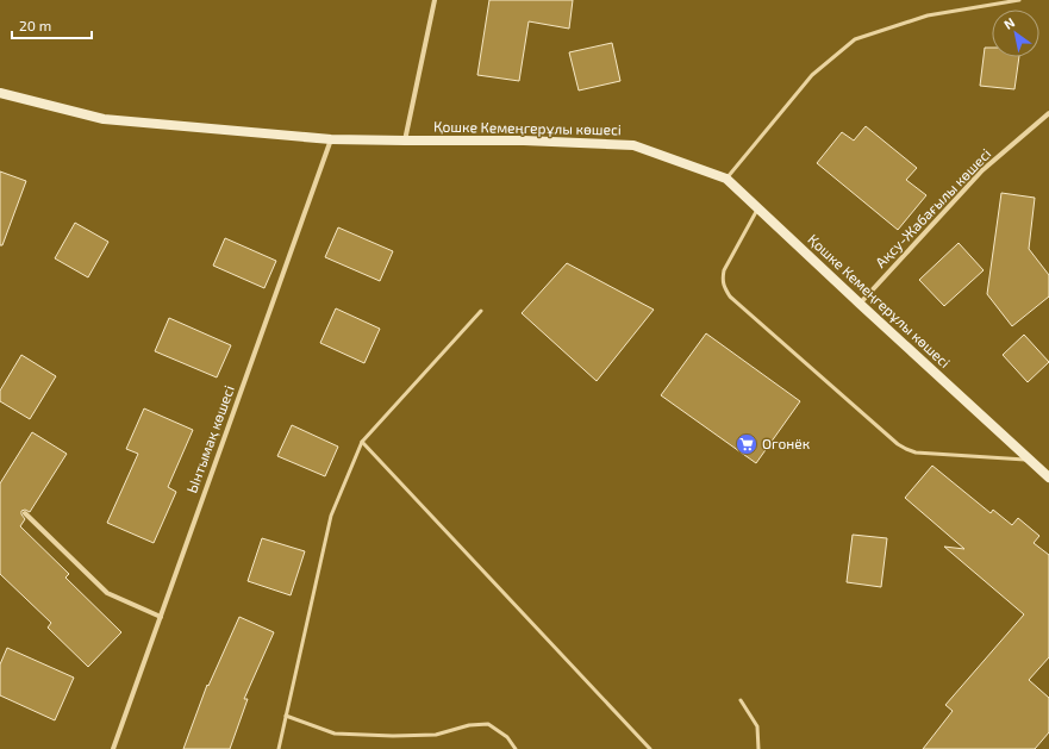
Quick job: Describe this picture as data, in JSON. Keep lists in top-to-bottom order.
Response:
{
  "streets": {
    "street": ["Қошке Кемеңгерұлы көшесі", "Ақсу-Жабағылы көшесі", "Ынтымақ көшесі"]
  },
  "crossings": [
    ["Қошке Кемеңгерұлы көшесі", "Ақсу-Жабағылы көшесі"],
    ["Қошке Кемеңгерұлы көшесі", "Ынтымақ көшесі"]
  ],
  "places": {
    "supermarket": ["Огонёк"]
  },
  "scale_bar": "20 m",
  "north": "top left"
}
